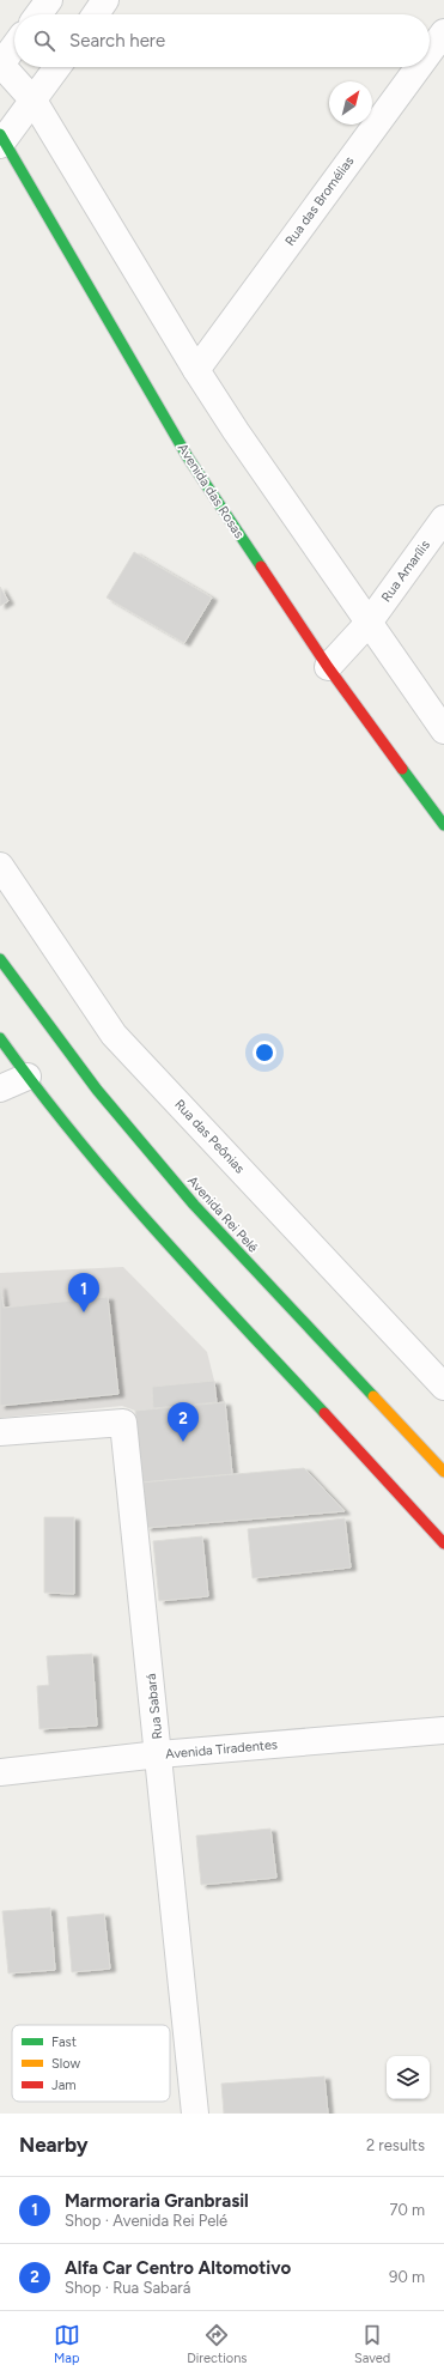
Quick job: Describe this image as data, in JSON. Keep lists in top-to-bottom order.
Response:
{
  "streets": {
    "main road": ["Avenida das Rosas", "Avenida Rei Pelé"],
    "street": [
      "Rua das Bromélias",
      "Rua Amarílis",
      "Rua das Peônias",
      "Rua Sabará",
      "Avenida Tiradentes"
    ]
  },
  "crossings": [
    ["Avenida das Rosas", "Rua Amarílis"],
    ["Rua Sabará", "Avenida Tiradentes"]
  ],
  "legend": ["Fast", "Slow", "Jam"],
  "north": "top right",
  "page": {
    "search": "Search here",
    "pins": ["1", "2"],
    "heading": ["Nearby", "2 results"],
    "list": [
      {
        "mark": "1",
        "name": "Marmoraria Granbrasil",
        "note": "Shop · Avenida Rei Pelé",
        "value": "70 m"
      },
      {
        "mark": "2",
        "name": "Alfa Car Centro Altomotivo",
        "note": "Shop · Rua Sabará",
        "value": "90 m"
      }
    ],
    "nav": ["Map", "Directions", "Saved"]
  }
}
